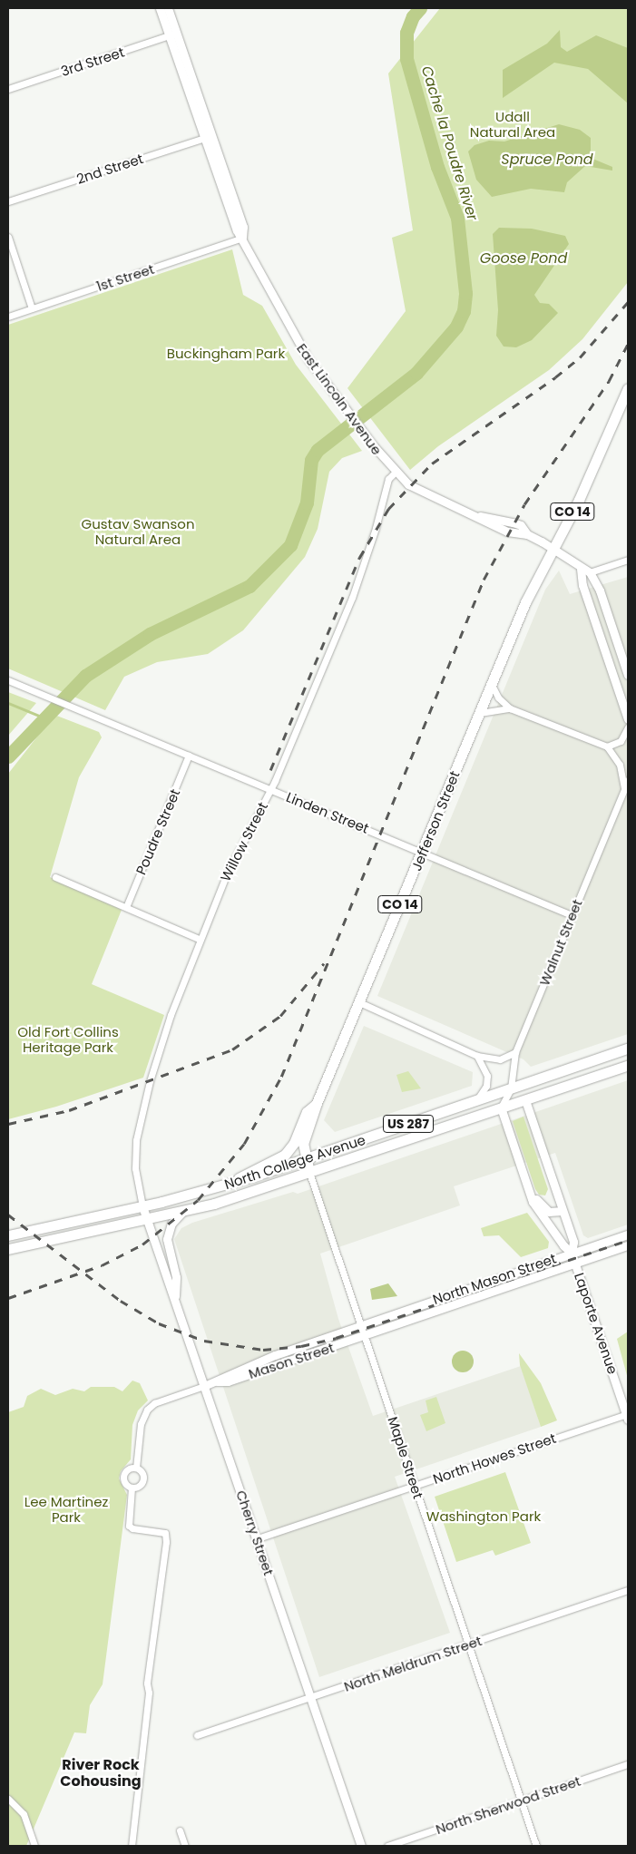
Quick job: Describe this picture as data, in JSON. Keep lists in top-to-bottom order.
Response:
{
  "streets": {
    "highway": [
      "CO 14",
      "Jefferson Street",
      "US 287",
      "North College Avenue"
    ],
    "street": [
      "3rd Street",
      "2nd Street",
      "1st Street",
      "East Lincoln Avenue",
      "Linden Street",
      "Poudre Street",
      "Willow Street",
      "Walnut Street",
      "North Mason Street",
      "Laporte Avenue",
      "Mason Street",
      "Maple Street",
      "North Howes Street",
      "Cherry Street",
      "North Meldrum Street",
      "North Sherwood Street"
    ]
  },
  "crossings": [
    ["3rd Street", "East Lincoln Avenue"],
    ["2nd Street", "East Lincoln Avenue"],
    ["1st Street", "East Lincoln Avenue"],
    ["East Lincoln Avenue", "CO 14"],
    ["East Lincoln Avenue", "Jefferson Street"],
    ["East Lincoln Avenue", "Willow Street"],
    ["CO 14", "Jefferson Street"],
    ["CO 14", "North College Avenue"],
    ["Linden Street", "Jefferson Street"],
    ["Linden Street", "Poudre Street"],
    ["Linden Street", "Willow Street"],
    ["Linden Street", "Walnut Street"],
    ["Jefferson Street", "North College Avenue"],
    ["Jefferson Street", "Maple Street"],
    ["Willow Street", "North College Avenue"],
    ["Willow Street", "Cherry Street"],
    ["Walnut Street", "North College Avenue"],
    ["North College Avenue", "Laporte Avenue"],
    ["North College Avenue", "Maple Street"],
    ["North College Avenue", "Cherry Street"],
    ["North Mason Street", "Laporte Avenue"],
    ["North Mason Street", "Mason Street"],
    ["North Mason Street", "Maple Street"],
    ["Laporte Avenue", "Mason Street"],
    ["Laporte Avenue", "North Howes Street"],
    ["Mason Street", "Maple Street"],
    ["Mason Street", "Cherry Street"],
    ["Maple Street", "North Howes Street"],
    ["Maple Street", "North Meldrum Street"],
    ["Maple Street", "North Sherwood Street"],
    ["North Howes Street", "Cherry Street"],
    ["Cherry Street", "North Meldrum Street"]
  ],
  "districts": ["River Rock Cohousing"],
  "water": ["Cache la Poudre River", "Spruce Pond", "Goose Pond"],
  "parks": [
    "Udall Natural Area",
    "Buckingham Park",
    "Gustav Swanson Natural Area",
    "Old Fort Collins Heritage Park",
    "Lee Martinez Park",
    "Washington Park"
  ]
}
